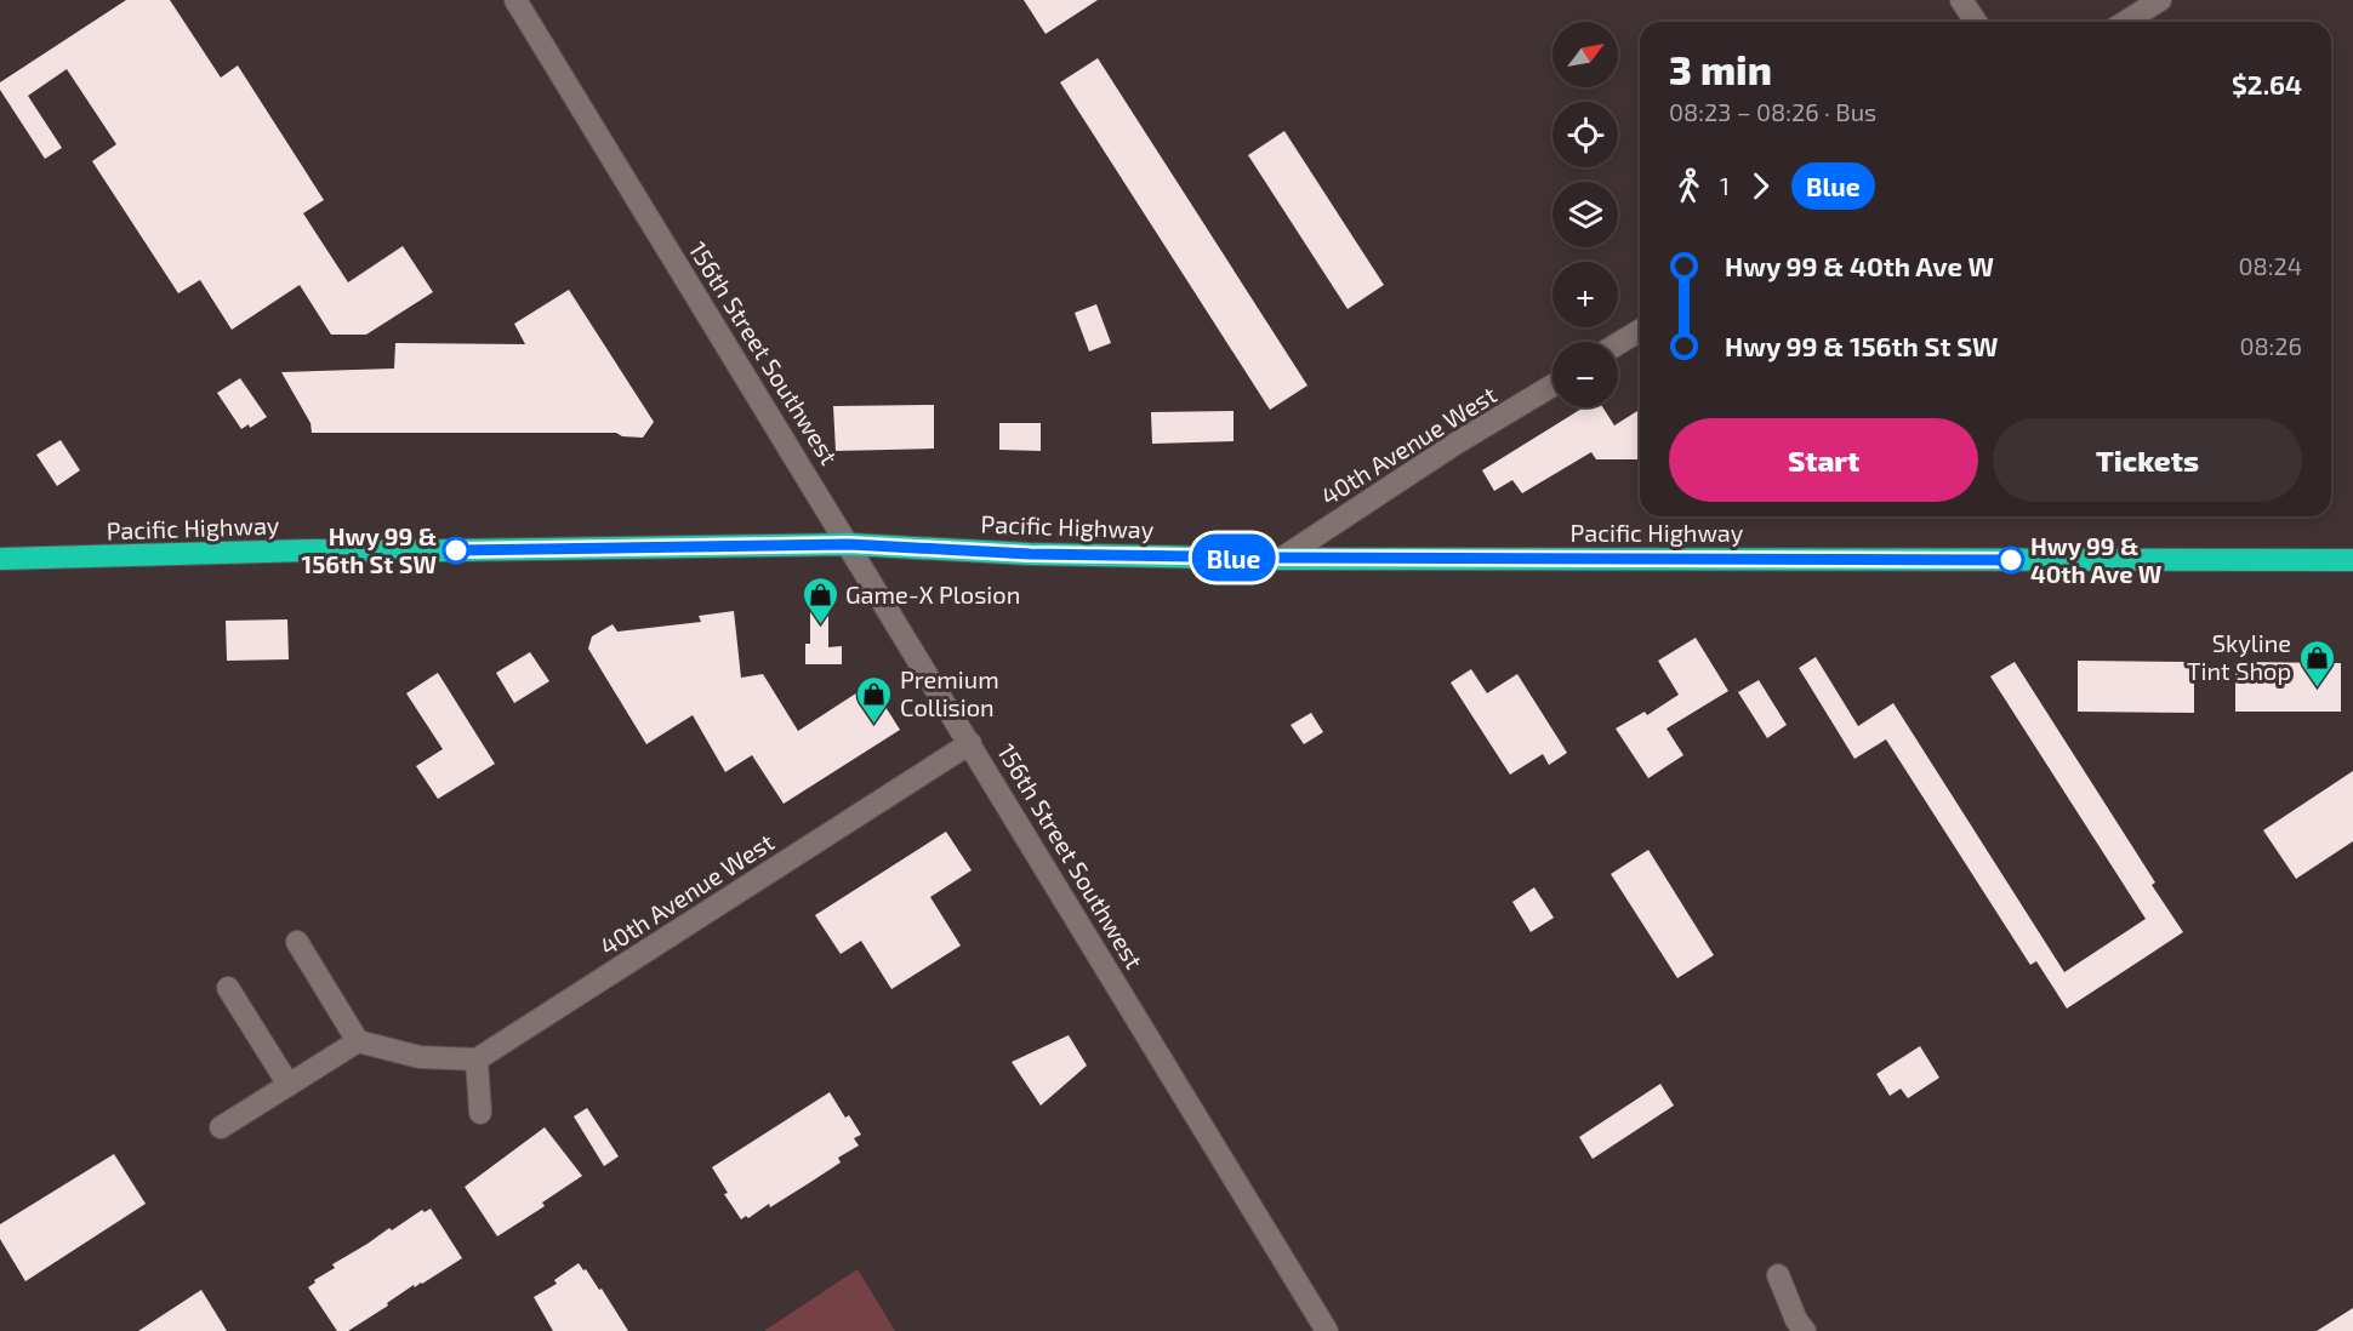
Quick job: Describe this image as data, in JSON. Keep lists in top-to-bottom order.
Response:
{
  "streets": {
    "highway": ["Pacific Highway"],
    "street": ["156th Street Southwest", "40th Avenue West"]
  },
  "crossings": [
    ["156th Street Southwest", "40th Avenue West"],
    ["156th Street Southwest", "Pacific Highway"],
    ["40th Avenue West", "Pacific Highway"]
  ],
  "places": {
    "other": ["Hwy 99 & 156th St SW", "Hwy 99 & 40th Ave W"],
    "shop": ["Game-X Plosion", "Skyline Tint Shop", "Premium Collision"]
  },
  "lines": ["bus line Blue"],
  "north": "top right",
  "page": {
    "on_map": "Blue",
    "map_buttons": ["+", "−"],
    "heading": ["3 min", "08:23 – 08:26 · Bus", "$2.64"],
    "legs": ["1", "Blue"],
    "list": [
      {
        "name": "Hwy 99 & 40th Ave W",
        "value": "08:24"
      },
      {
        "name": "Hwy 99 & 156th St SW",
        "value": "08:26"
      }
    ],
    "buttons": ["Start", "Tickets"]
  }
}
